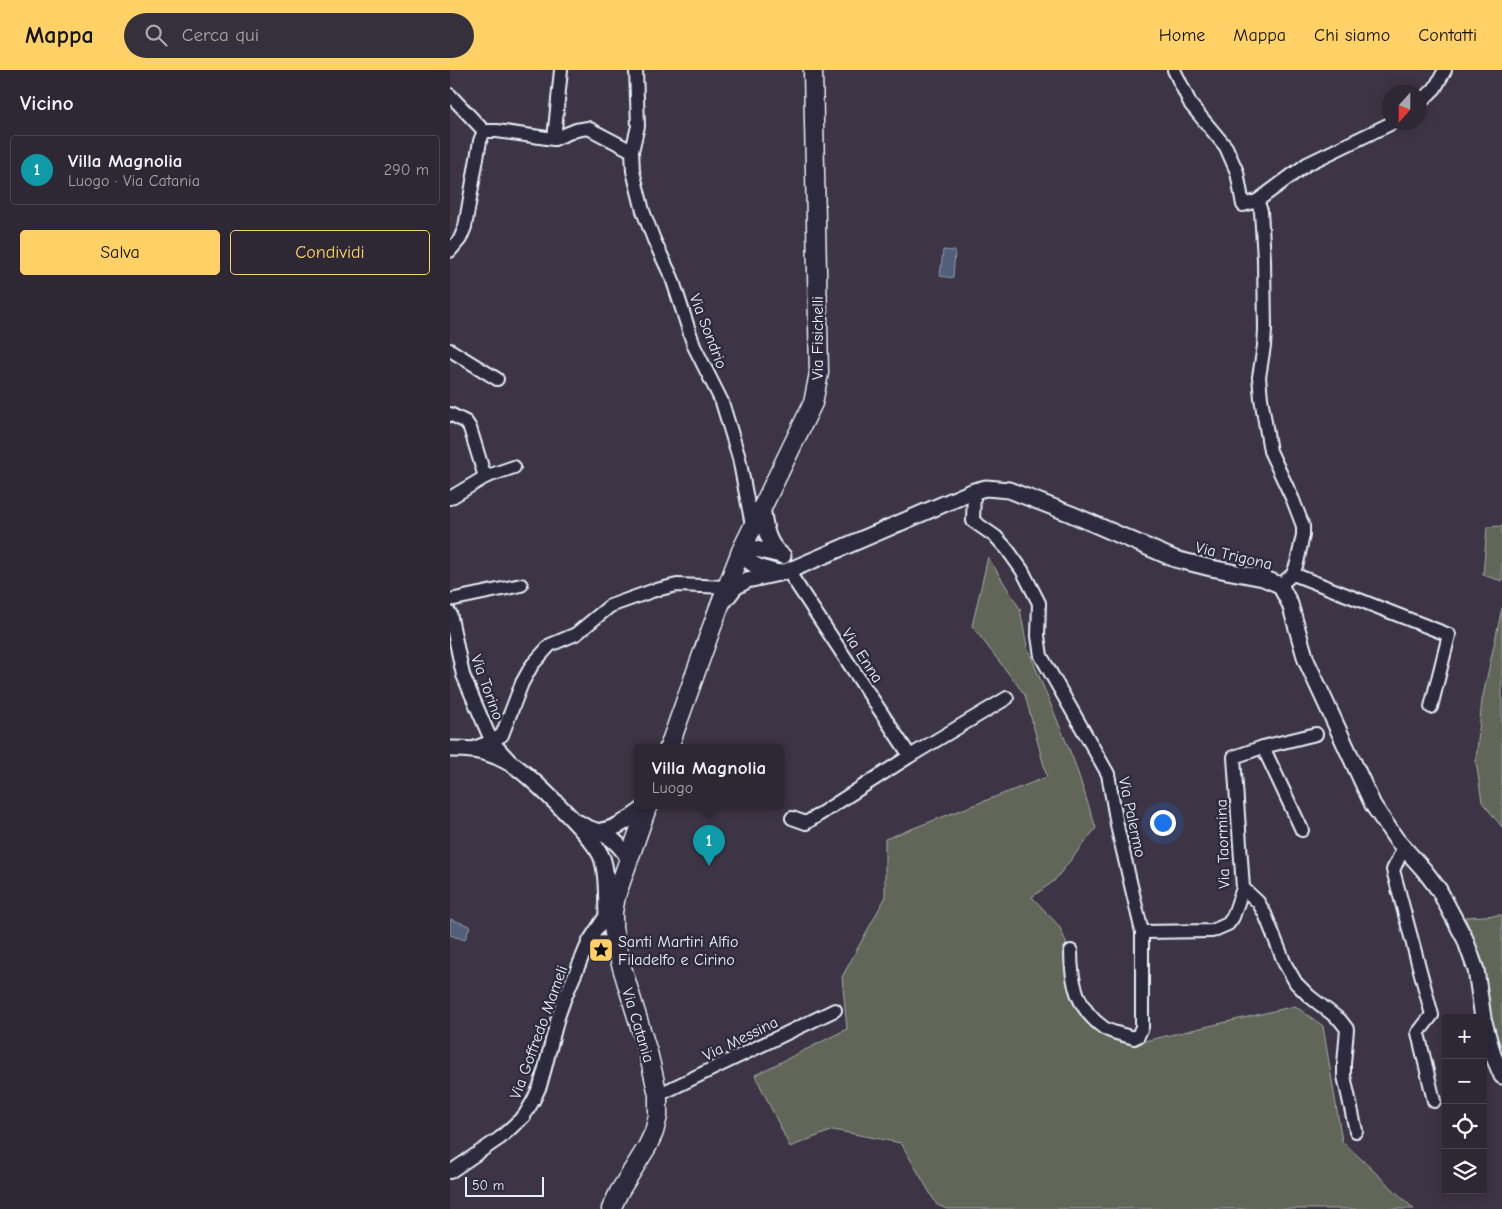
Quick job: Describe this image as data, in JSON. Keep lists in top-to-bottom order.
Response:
{
  "streets": {
    "main road": ["Via Fisichelli", "Via Catania"],
    "street": [
      "Via Sondrio",
      "Via Trigona",
      "Via Enna",
      "Via Torino",
      "Via Palermo",
      "Via Taormina",
      "Via Goffredo Mameli",
      "Via Messina"
    ]
  },
  "crossings": [
    ["Via Sondrio", "Via Fisichelli"],
    ["Via Trigona", "Via Enna"],
    ["Via Trigona", "Via Palermo"],
    ["Via Palermo", "Via Taormina"],
    ["Via Catania", "Via Goffredo Mameli"],
    ["Via Catania", "Via Messina"]
  ],
  "places": {
    "place": ["Santi Martiri Alfio Filadelfo e Cirino"]
  },
  "scale_bar": "50 m",
  "north": "bottom",
  "page": {
    "header": "Mappa",
    "search": "Cerca qui",
    "nav": [
      "Home",
      "Mappa",
      "Chi siamo",
      "Contatti"
    ],
    "heading": "Vicino",
    "list": [
      {
        "mark": "1",
        "name": "Villa Magnolia",
        "note": "Luogo · Via Catania",
        "value": "290 m"
      }
    ],
    "buttons": ["Salva", "Condividi"],
    "popup": ["Villa Magnolia", "Luogo"],
    "pins": "1",
    "map_buttons": ["+", "−"],
    "scale": "50 m"
  }
}
